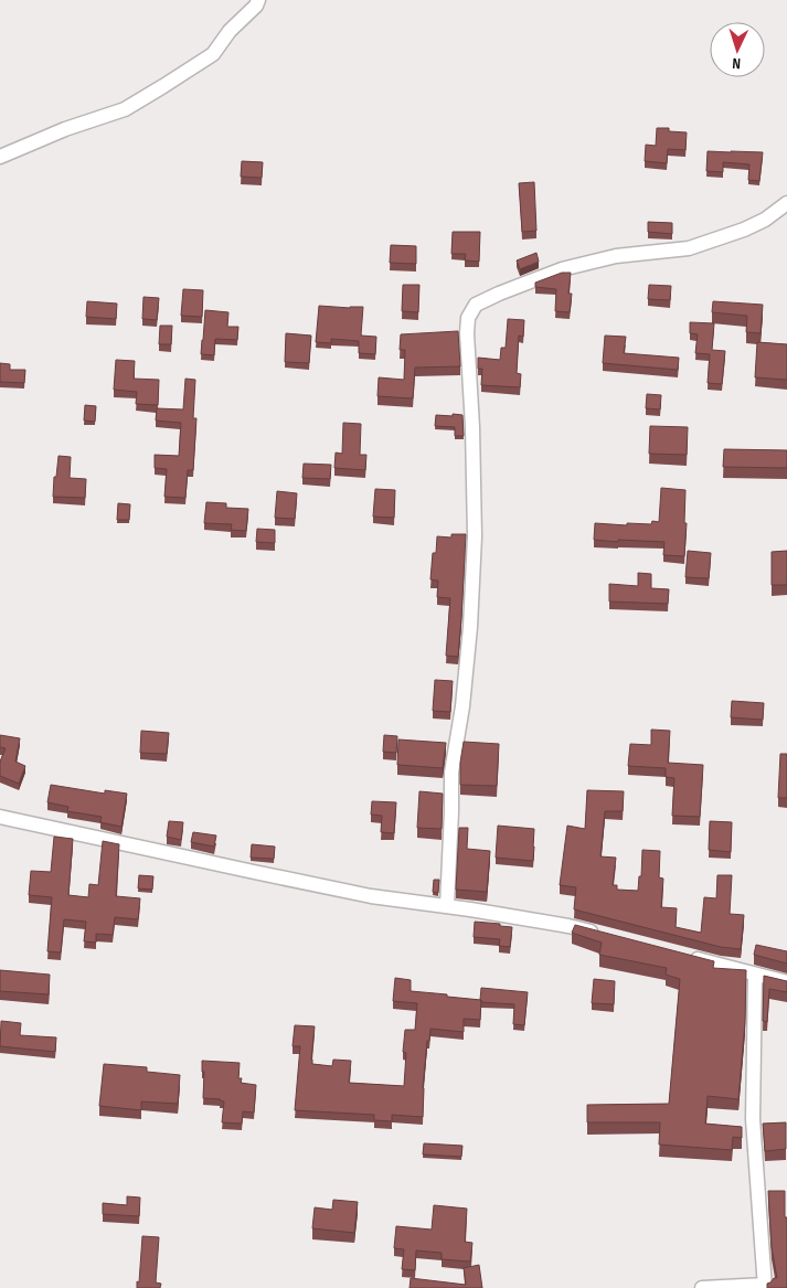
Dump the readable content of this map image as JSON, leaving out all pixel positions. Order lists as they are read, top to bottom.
{
  "north": "bottom"
}
